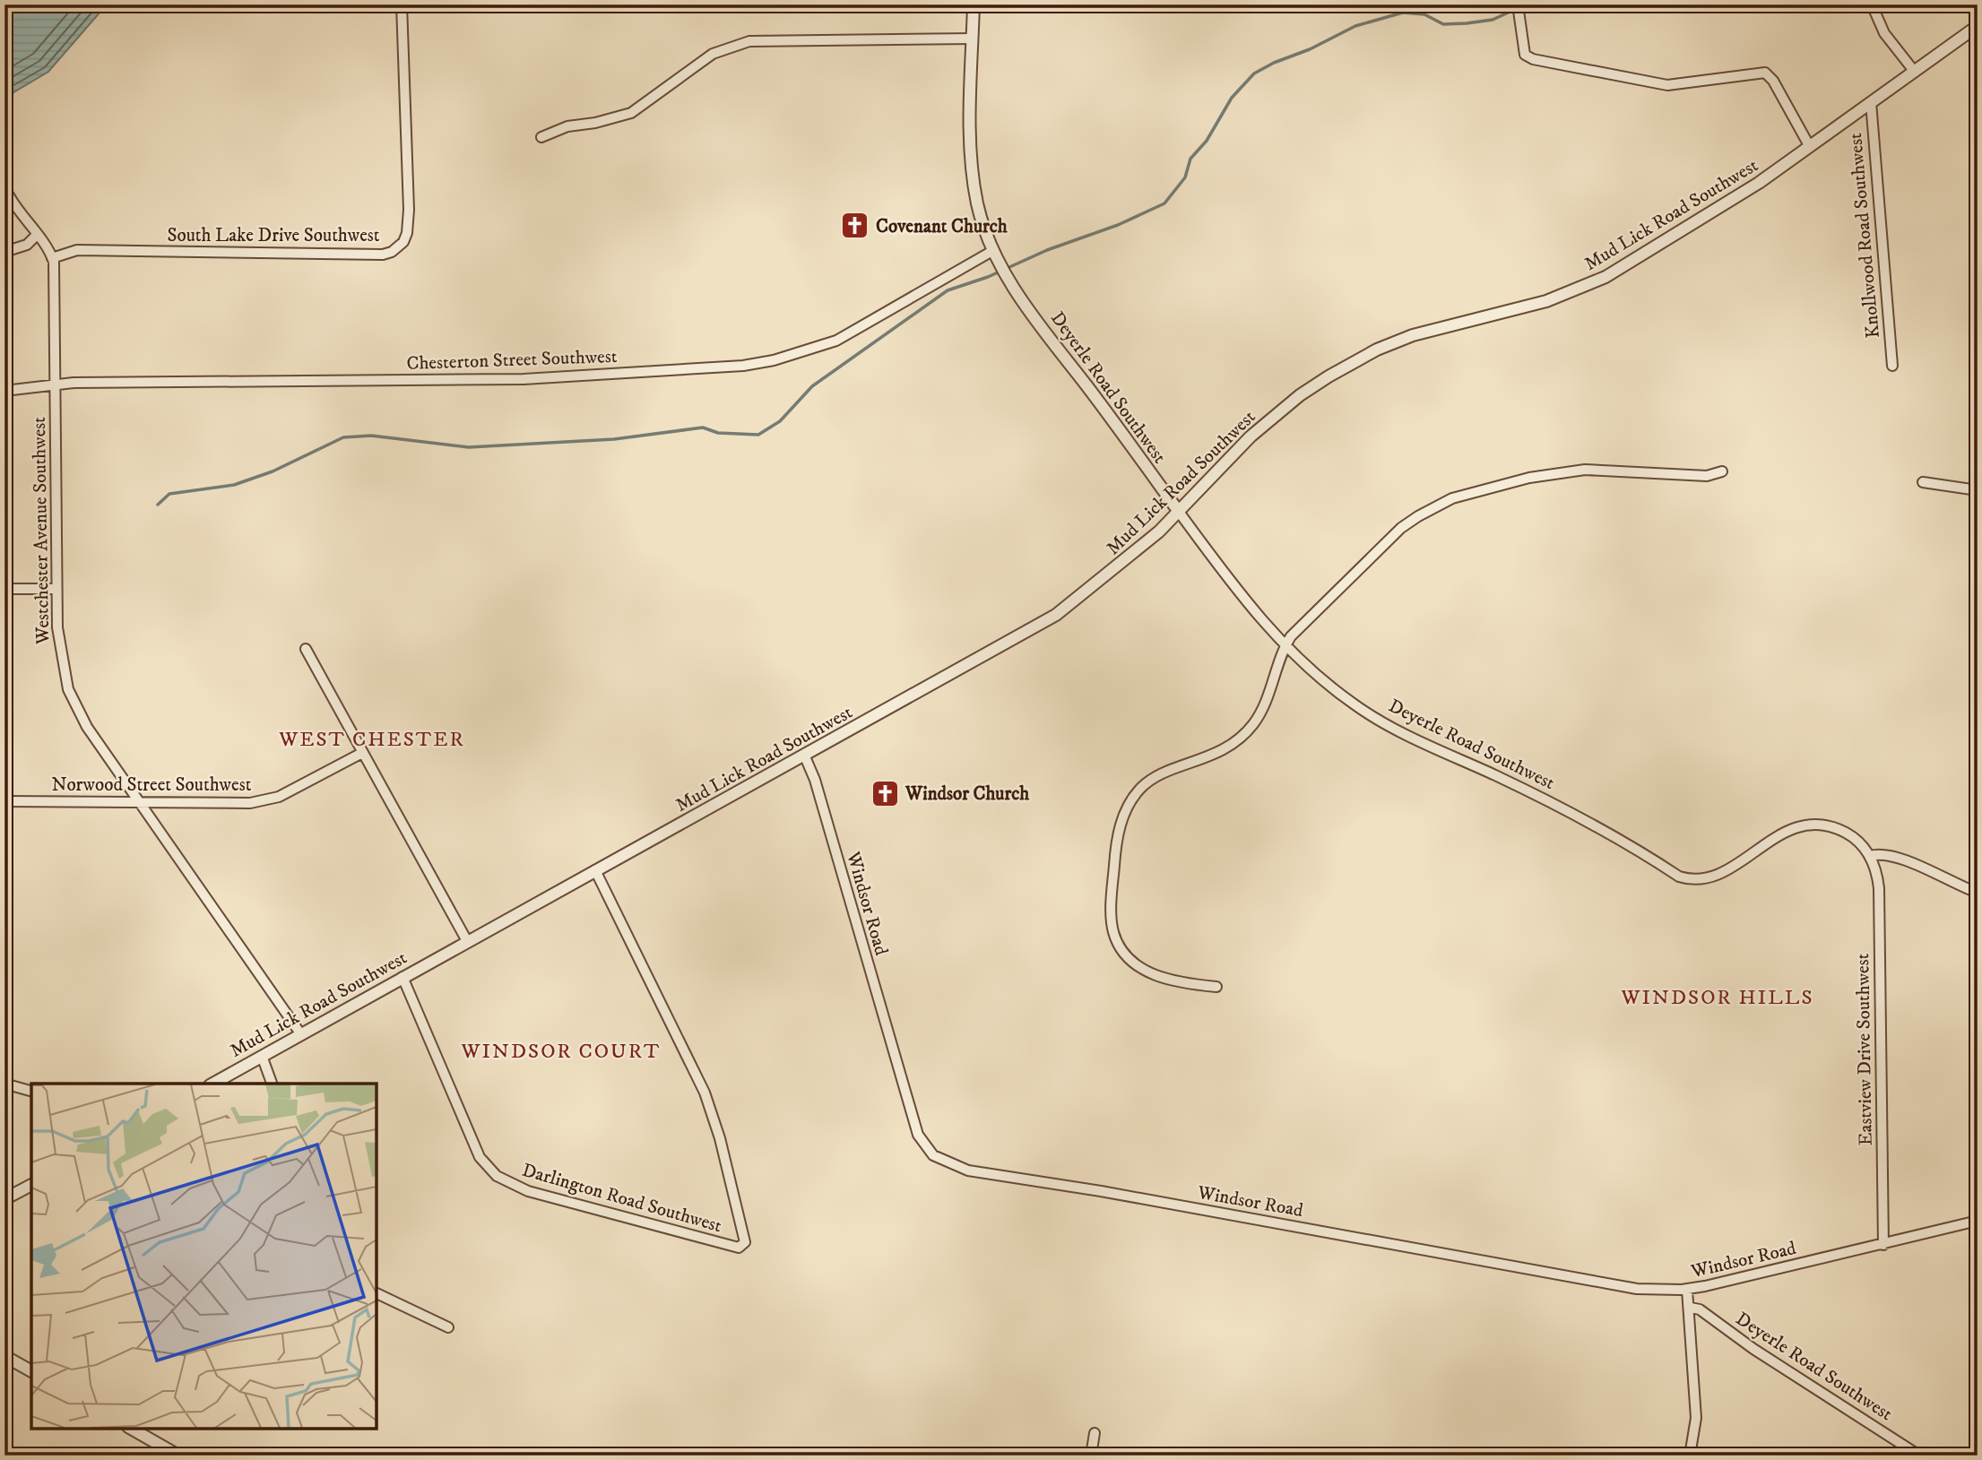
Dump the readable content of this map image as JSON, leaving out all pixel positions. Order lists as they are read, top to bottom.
{
  "streets": {
    "street": [
      "Mud Lick Road Southwest",
      "South Lake Drive Southwest",
      "Knollwood Road Southwest",
      "Chesterton Street Southwest",
      "Deyerle Road Southwest",
      "Westchester Avenue Southwest",
      "Norwood Street Southwest",
      "Windsor Road",
      "Eastview Drive Southwest",
      "Darlington Road Southwest"
    ]
  },
  "crossings": [
    ["Mud Lick Road Southwest", "Knollwood Road Southwest"],
    ["Mud Lick Road Southwest", "Deyerle Road Southwest"],
    ["Mud Lick Road Southwest", "Westchester Avenue Southwest"],
    ["Mud Lick Road Southwest", "Windsor Road"],
    ["Mud Lick Road Southwest", "Darlington Road Southwest"],
    ["South Lake Drive Southwest", "Westchester Avenue Southwest"],
    ["Chesterton Street Southwest", "Deyerle Road Southwest"],
    ["Chesterton Street Southwest", "Westchester Avenue Southwest"],
    ["Deyerle Road Southwest", "Eastview Drive Southwest"],
    ["Westchester Avenue Southwest", "Norwood Street Southwest"],
    ["Windsor Road", "Eastview Drive Southwest"]
  ],
  "districts": ["WEST CHESTER", "WINDSOR HILLS", "WINDSOR COURT"],
  "places": {
    "church": ["Covenant Church", "Windsor Church"]
  }
}
